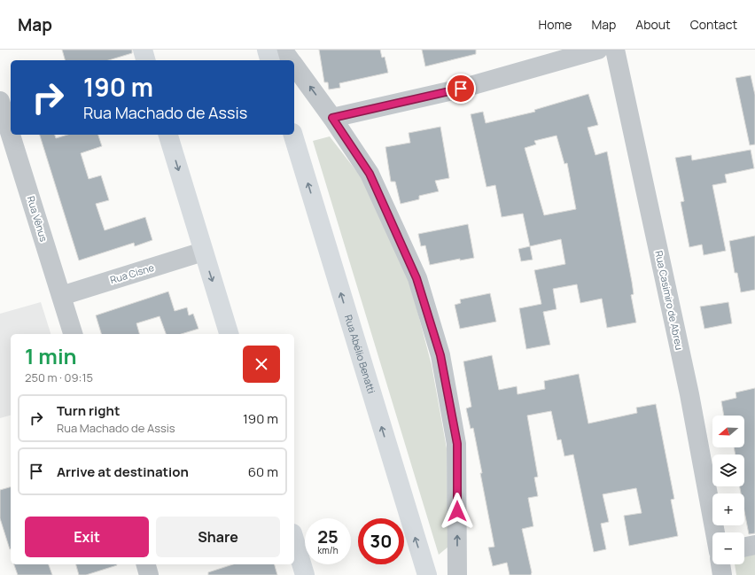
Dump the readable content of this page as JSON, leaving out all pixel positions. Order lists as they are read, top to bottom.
{
  "streets": {
    "main road": ["Rua Abélio Benatti"],
    "street": ["Rua Vênus", "Rua Cisne", "Rua Casimiro de Abreu"]
  },
  "crossings": [
    ["Rua Vênus", "Rua Cisne"]
  ],
  "north": "left",
  "page": {
    "header": "Map",
    "nav": [
      "Home",
      "Map",
      "About",
      "Contact"
    ],
    "turn": ["190 m", "Rua Machado de Assis"],
    "heading": ["1 min", "250 m · 09:15"],
    "list": [
      {
        "name": "Turn right",
        "note": "Rua Machado de Assis",
        "value": "190 m"
      },
      {
        "name": "Arrive at destination",
        "value": "60 m"
      }
    ],
    "map_buttons": ["+", "−"],
    "buttons": ["Exit", "Share"],
    "speed": "25 km/h",
    "limit": "30"
  }
}
